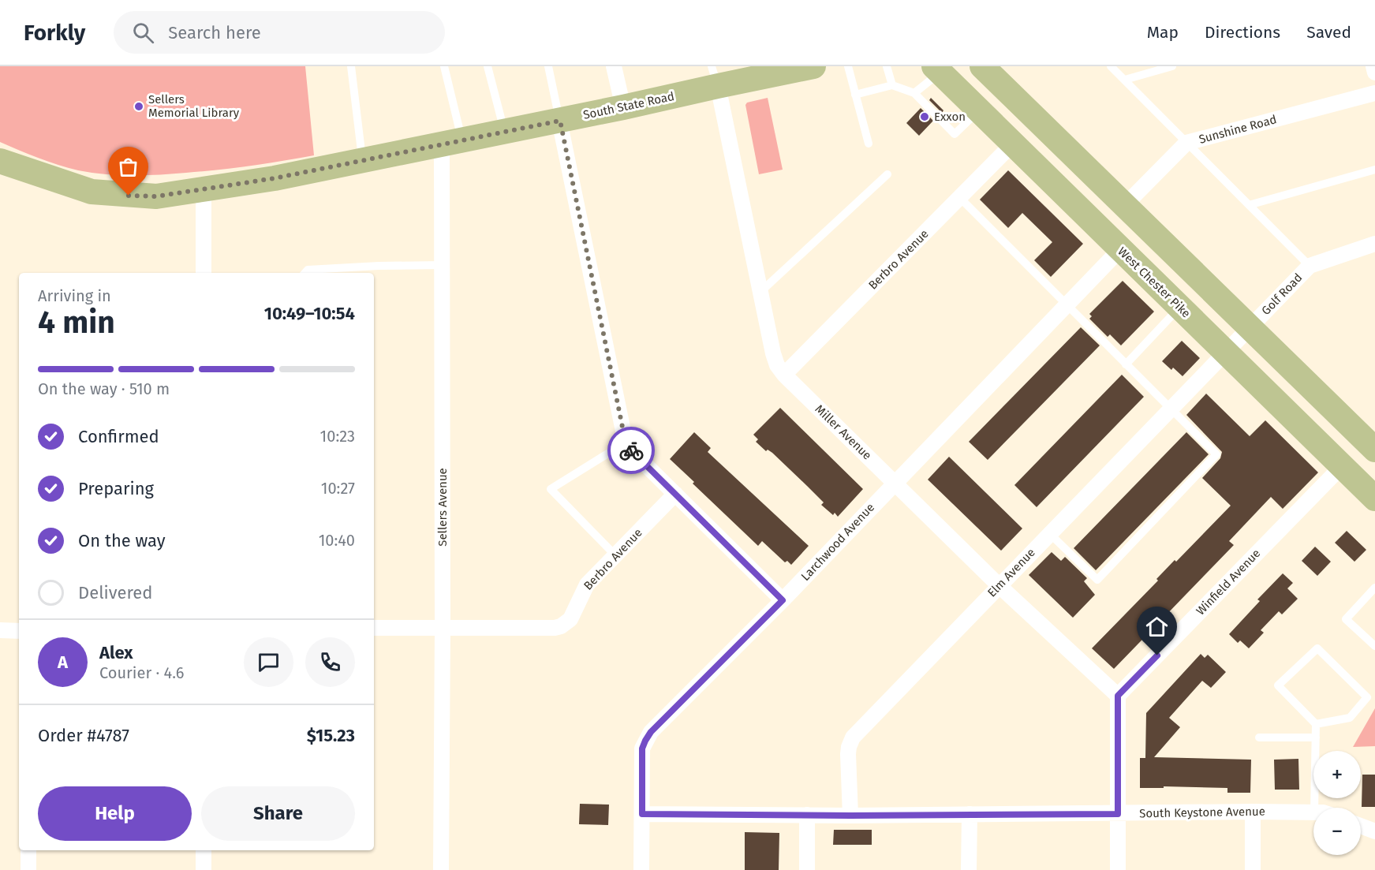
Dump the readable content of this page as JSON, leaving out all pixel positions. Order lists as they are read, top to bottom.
{
  "streets": {
    "main road": ["South State Road", "West Chester Pike"],
    "street": [
      "Sunshine Road",
      "Berbro Avenue",
      "Golf Road",
      "Miller Avenue",
      "Sellers Avenue",
      "Larchwood Avenue",
      "Elm Avenue",
      "Winfield Avenue",
      "South Keystone Avenue"
    ]
  },
  "crossings": [
    ["South State Road", "Miller Avenue"],
    ["South State Road", "Sellers Avenue"],
    ["Berbro Avenue", "West Chester Pike"],
    ["Berbro Avenue", "Miller Avenue"],
    ["Berbro Avenue", "Sellers Avenue"],
    ["West Chester Pike", "Golf Road"],
    ["West Chester Pike", "Larchwood Avenue"],
    ["West Chester Pike", "Elm Avenue"],
    ["West Chester Pike", "Winfield Avenue"],
    ["Golf Road", "Elm Avenue"],
    ["Miller Avenue", "Larchwood Avenue"],
    ["Miller Avenue", "Elm Avenue"],
    ["Miller Avenue", "Winfield Avenue"],
    ["Larchwood Avenue", "South Keystone Avenue"],
    ["Elm Avenue", "South Keystone Avenue"]
  ],
  "places": ["Sellers Memorial Library", "Exxon"],
  "page": {
    "header": "Forkly",
    "search": "Search here",
    "nav": ["Map", "Directions", "Saved"],
    "heading": ["4 min", "Arriving in", "10:49–10:54"],
    "panel": [
      "Alex",
      "Courier · 4.6",
      "Order #4787",
      "$15.23"
    ],
    "bar": "On the way · 510 m",
    "list": [
      ["Confirmed", "10:23"],
      ["Preparing", "10:27"],
      ["On the way", "10:40"],
      "Delivered"
    ],
    "round": "A",
    "map_buttons": ["+", "−"],
    "buttons": ["Help", "Share"]
  }
}
